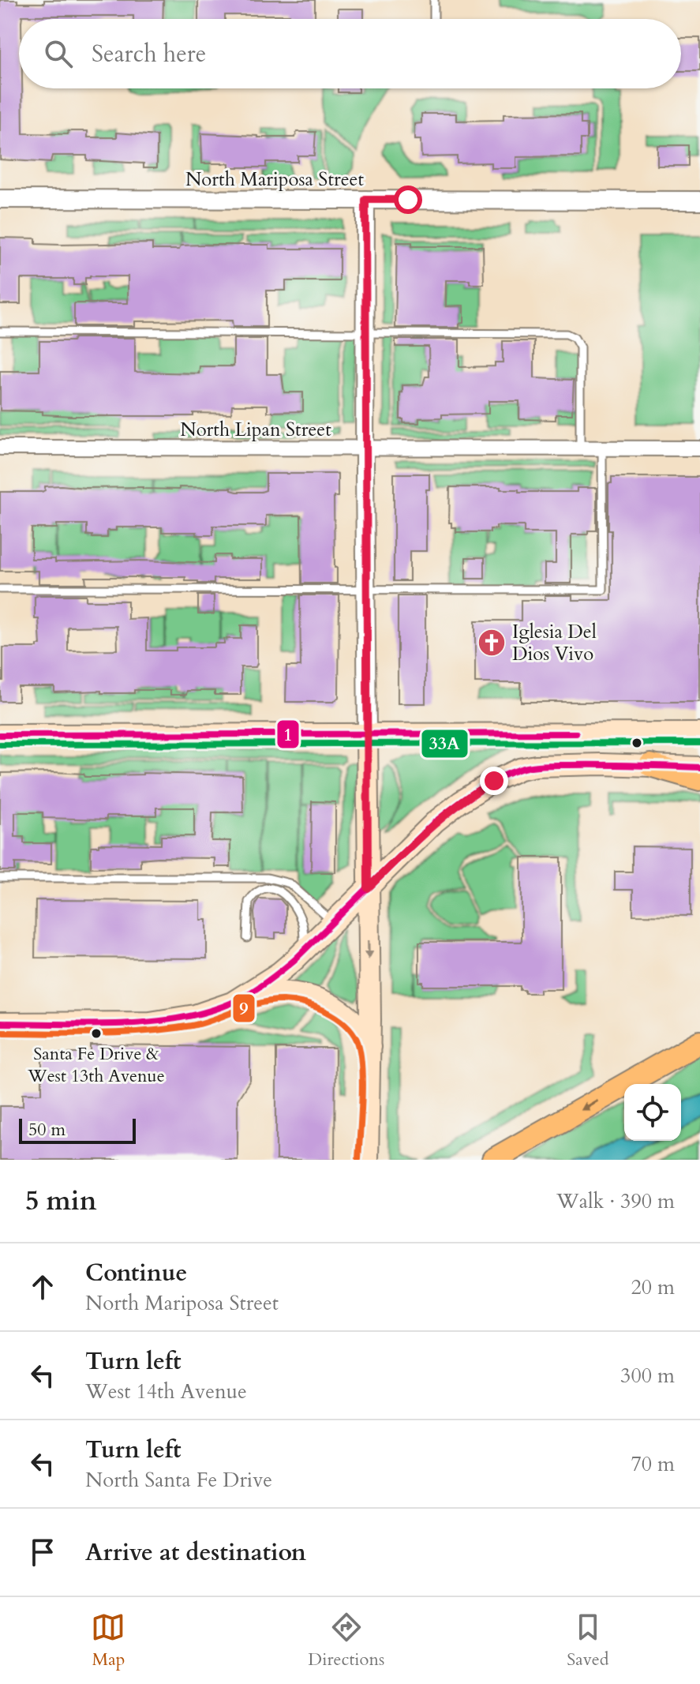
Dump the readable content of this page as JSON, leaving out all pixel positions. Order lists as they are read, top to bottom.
{
  "streets": {
    "street": ["North Mariposa Street", "North Lipan Street"]
  },
  "places": {
    "church": ["Iglesia Del Dios Vivo"],
    "other": ["Santa Fe Drive & West 13th Avenue"]
  },
  "lines": ["transit line 1", "transit line 33A", "transit line 9"],
  "scale_bar": "50 m",
  "page": {
    "search": "Search here",
    "scale": "50 m",
    "heading": ["5 min", "Walk · 390 m"],
    "list": [
      ["Continue", "North Mariposa Street", "20 m"],
      ["Turn left", "West 14th Avenue", "300 m"],
      ["Turn left", "North Santa Fe Drive", "70 m"],
      "Arrive at destination"
    ],
    "nav": ["Map", "Directions", "Saved"]
  }
}
